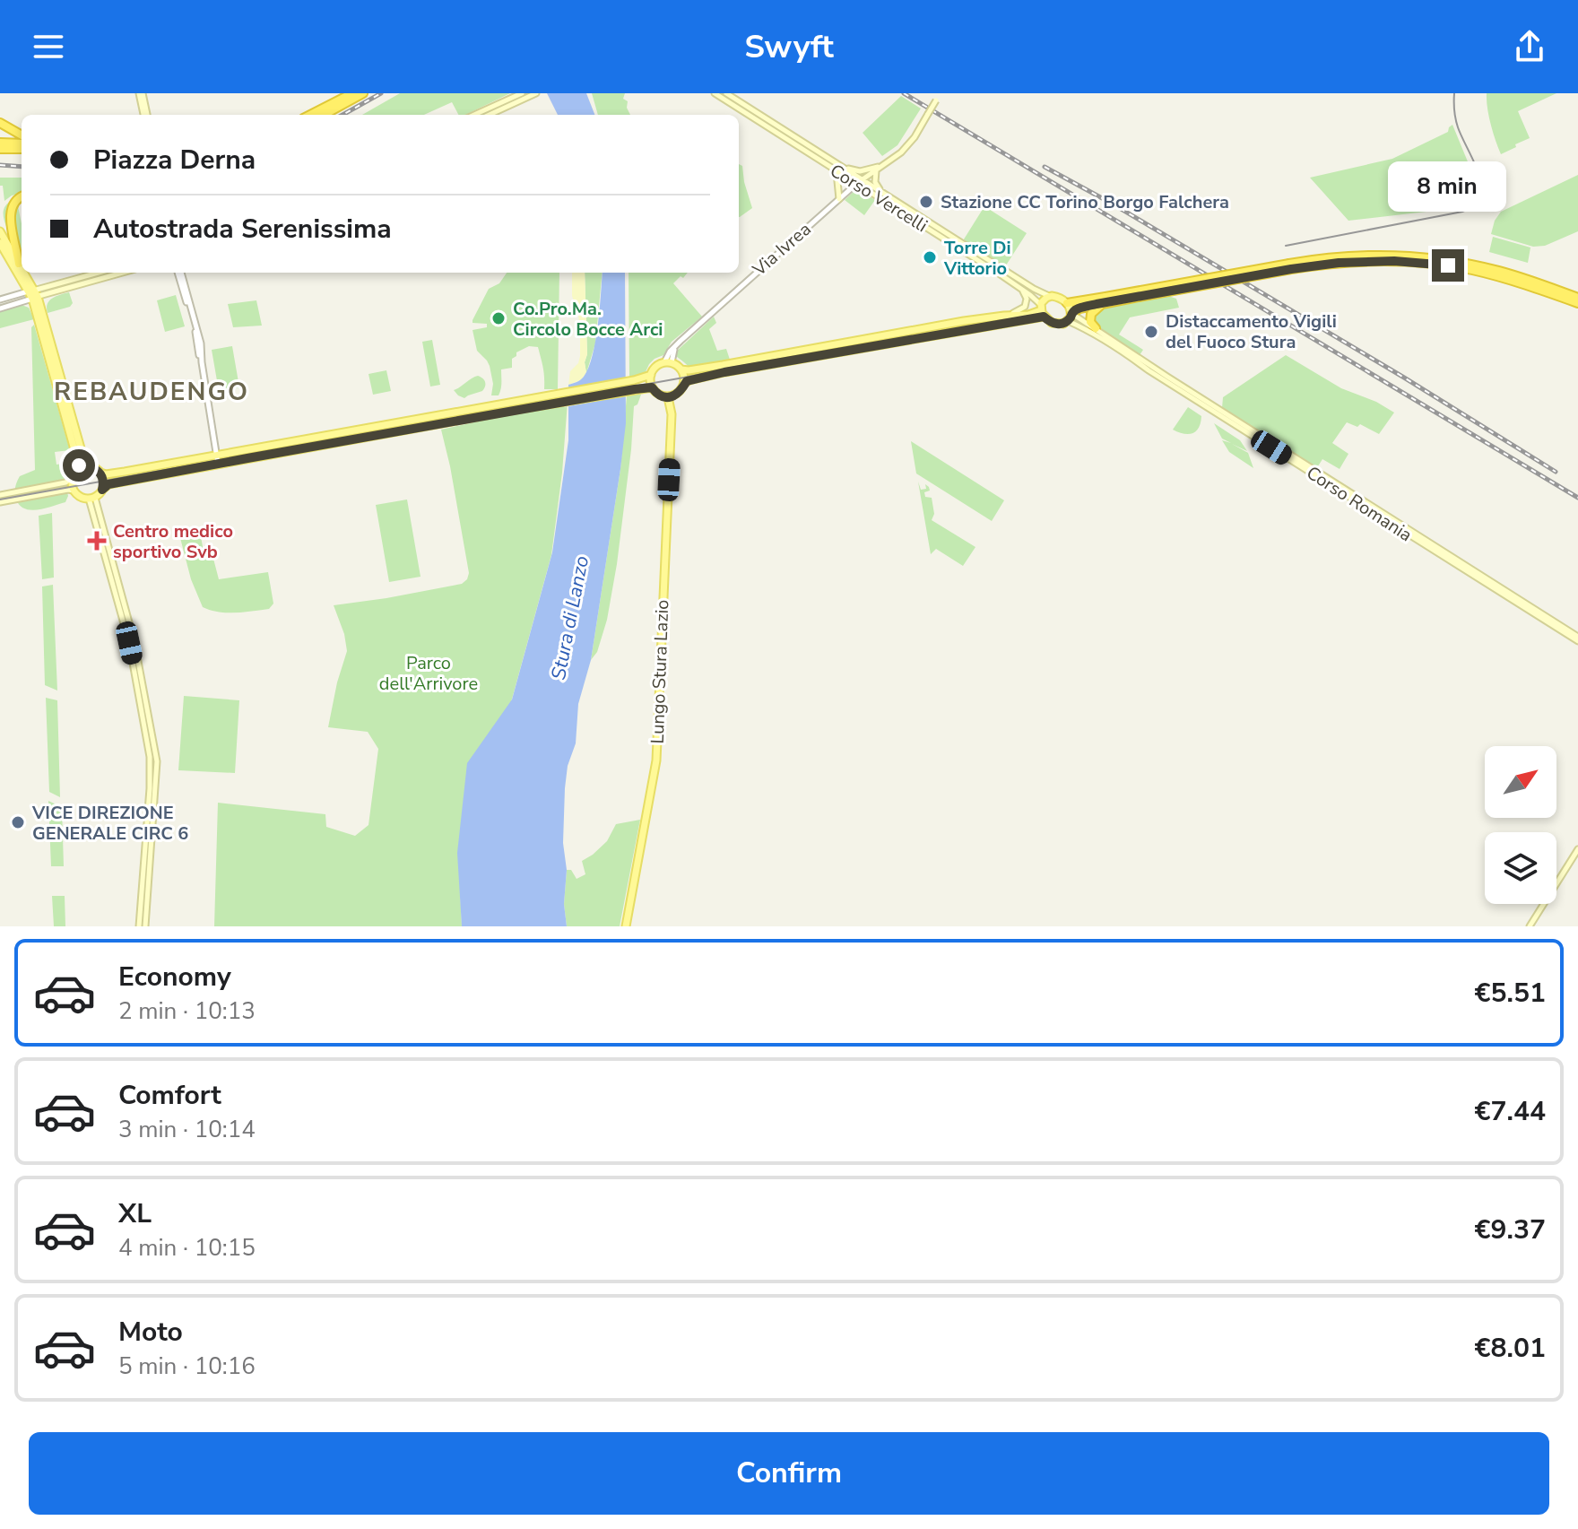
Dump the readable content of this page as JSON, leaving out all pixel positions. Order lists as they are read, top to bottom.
{
  "streets": {
    "main road": ["Corso Vercelli", "Corso Romania", "Lungo Stura Lazio"],
    "street": ["Via Ivrea"]
  },
  "crossings": [
    ["Corso Vercelli", "Via Ivrea"],
    ["Corso Vercelli", "Corso Romania"],
    ["Via Ivrea", "Lungo Stura Lazio"]
  ],
  "districts": ["REBAUDENGO"],
  "water": ["Stura di Lanzo"],
  "parks": ["Parco dell'Arrivore"],
  "places": {
    "other": [
      "Stazione CC Torino Borgo Falchera",
      "Torre Di Vittorio",
      "Co.Pro.Ma. Circolo Bocce Arci",
      "Distaccamento Vigili del Fuoco Stura",
      "VICE DIREZIONE GENERALE CIRC 6"
    ],
    "health": ["Centro medico sportivo Svb"]
  },
  "north": "top right",
  "page": {
    "header": "Swyft",
    "banner": ["Piazza Derna", "Autostrada Serenissima"],
    "bubble": "8 min",
    "list": [
      {
        "name": "Economy",
        "note": "2 min · 10:13",
        "value": "€5.51"
      },
      {
        "name": "Comfort",
        "note": "3 min · 10:14",
        "value": "€7.44"
      },
      {
        "name": "XL",
        "note": "4 min · 10:15",
        "value": "€9.37"
      },
      {
        "name": "Moto",
        "note": "5 min · 10:16",
        "value": "€8.01"
      }
    ],
    "buttons": "Confirm"
  }
}
